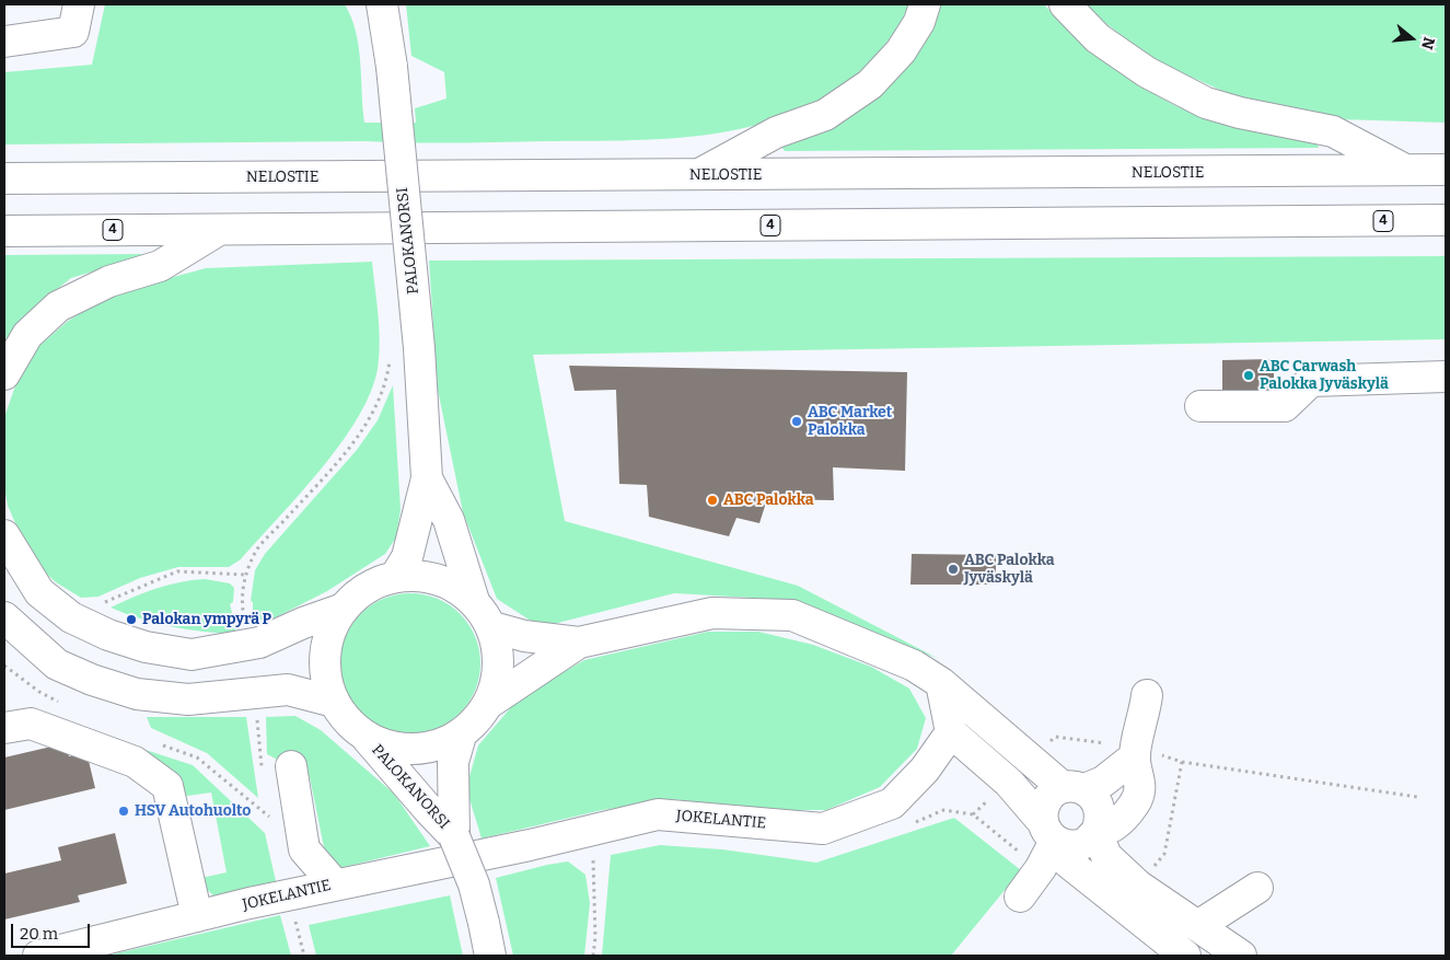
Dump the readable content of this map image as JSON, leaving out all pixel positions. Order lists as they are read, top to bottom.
{
  "streets": {
    "main road": [
      "NELOSTIE",
      "4",
      "PALOKANORSI",
      "JOKELANTIE"
    ]
  },
  "places": [
    "ABC Carwash Palokka Jyväskylä",
    "ABC Market Palokka",
    "ABC Palokka",
    "ABC Palokka Jyväskylä",
    "Palokan ympyrä P",
    "HSV Autohuolto"
  ],
  "scale_bar": "20 m",
  "north": "right"
}
